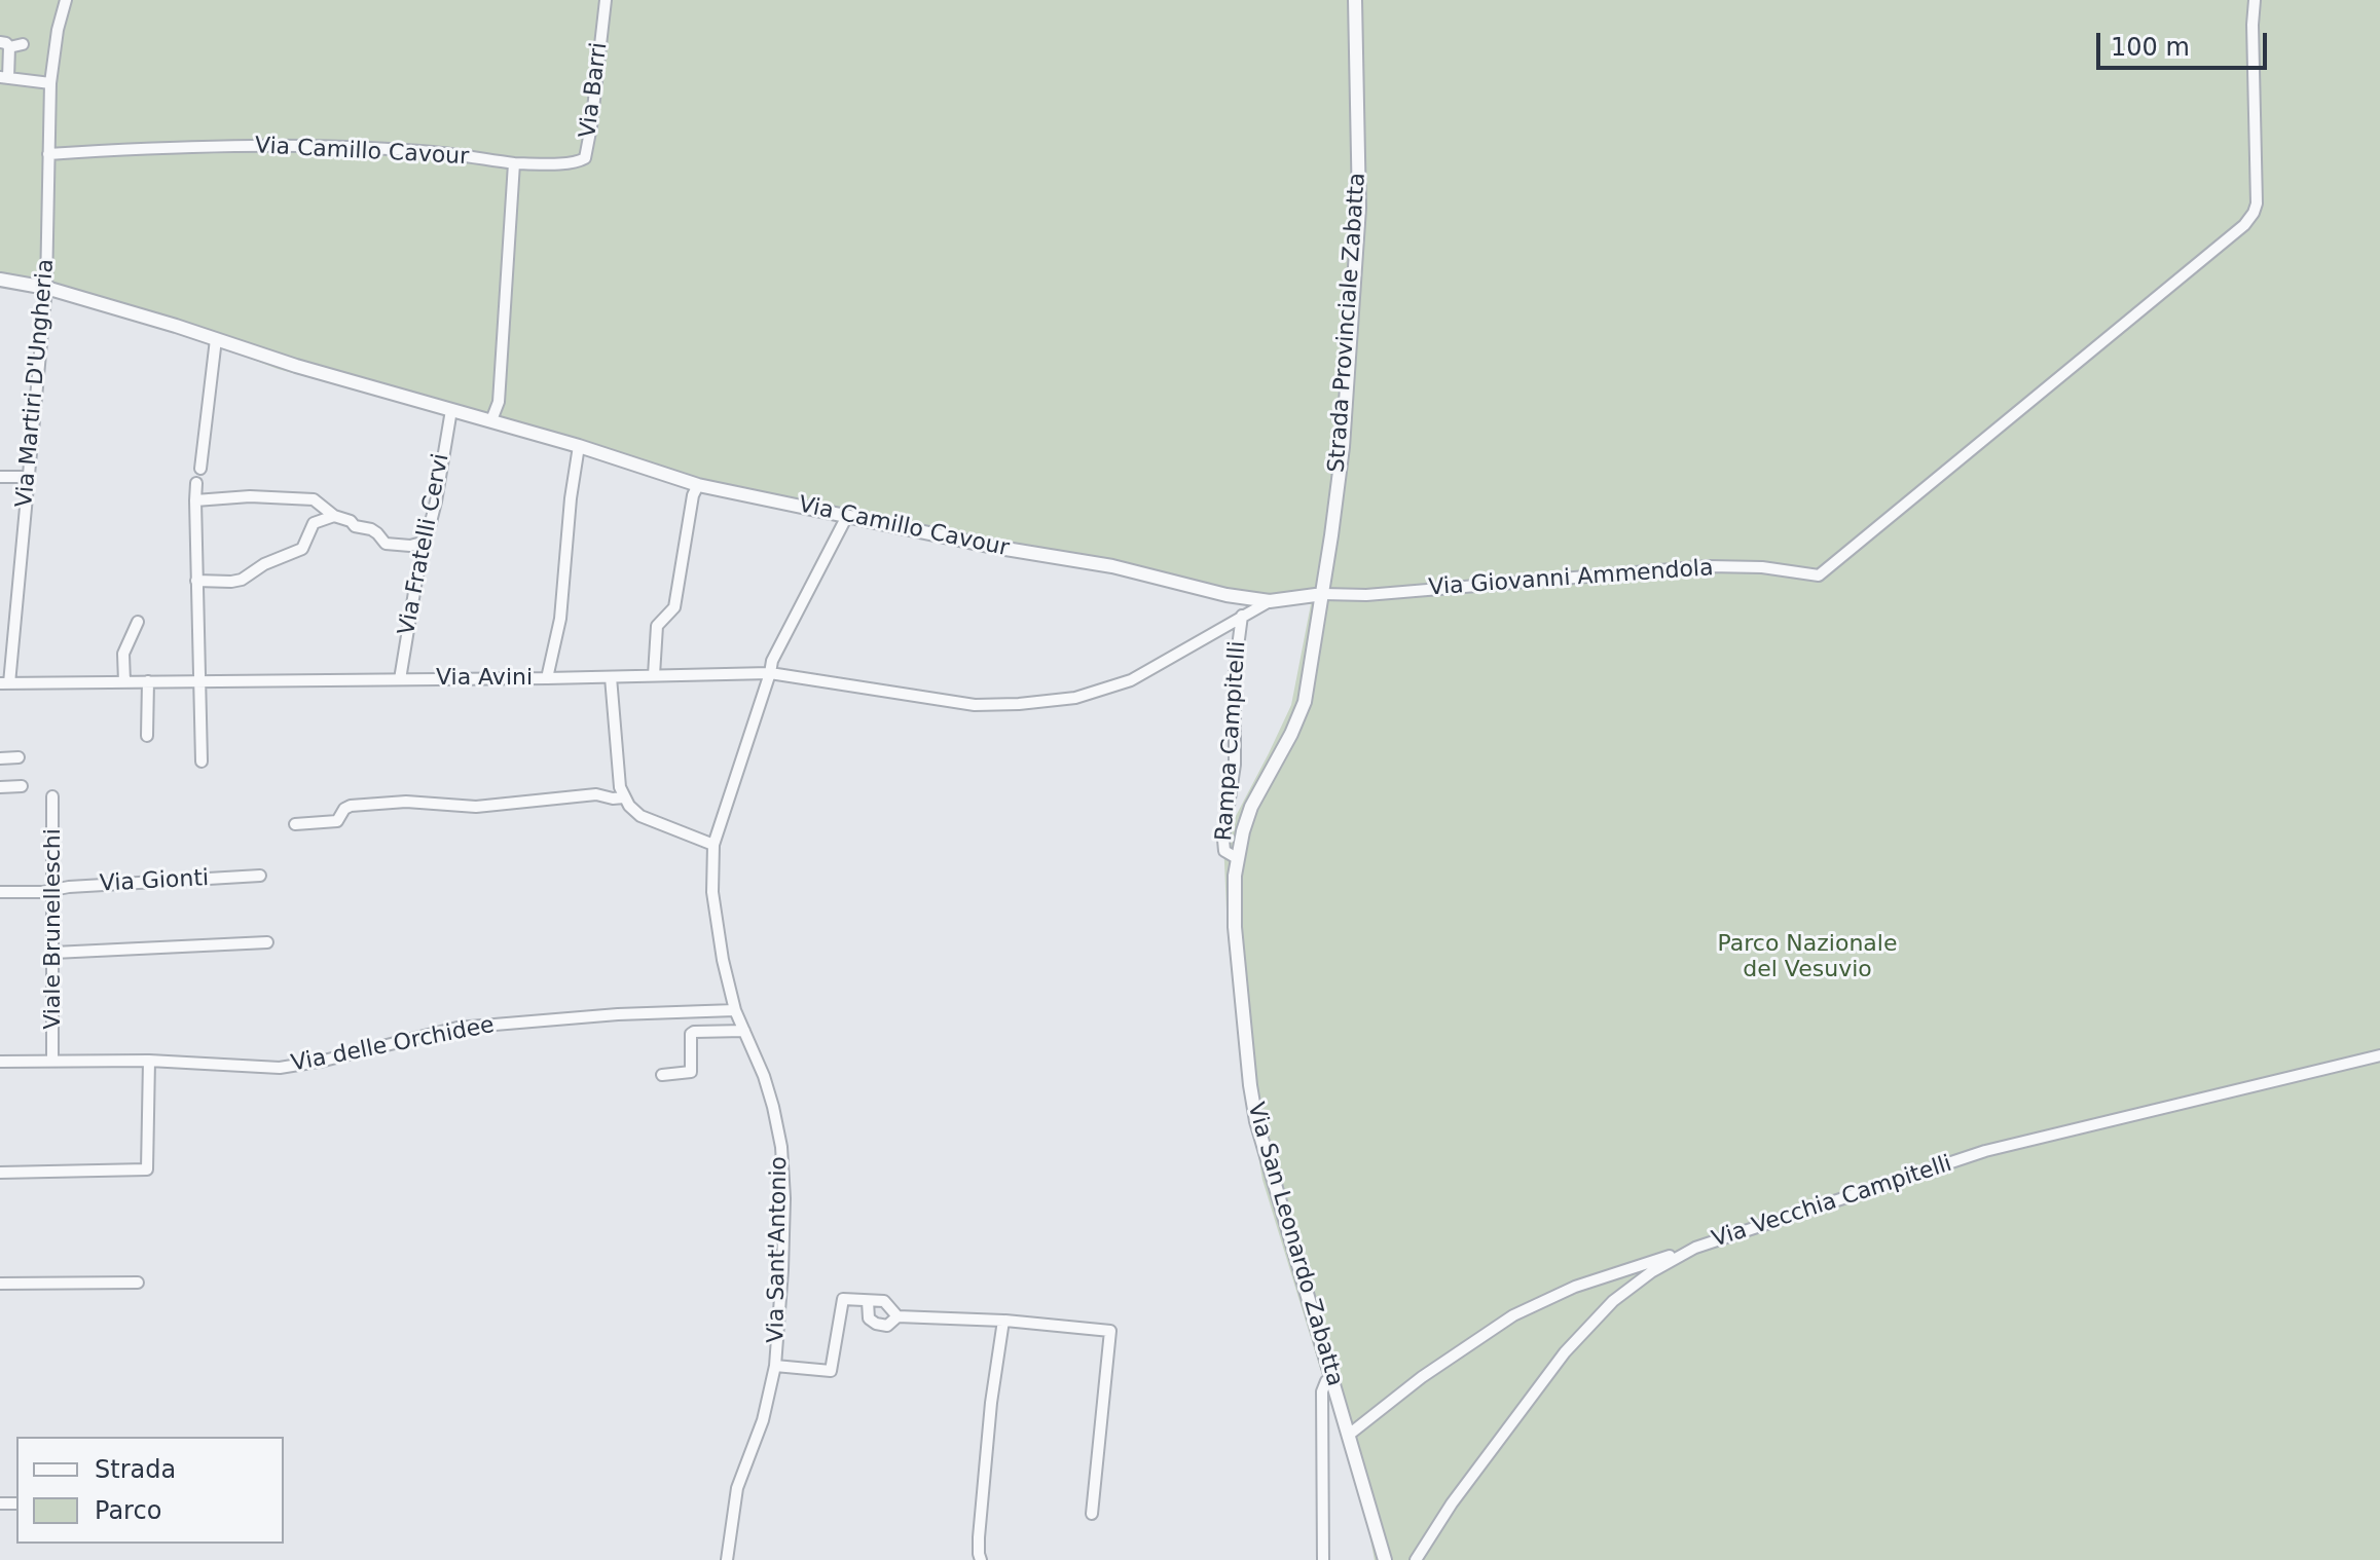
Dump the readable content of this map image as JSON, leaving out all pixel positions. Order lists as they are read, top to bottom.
{
  "streets": {
    "street": [
      "Via Barri",
      "Via Camillo Cavour",
      "Strada Provinciale Zabatta",
      "Via Martiri D'Ungheria",
      "Via Fratelli Cervi",
      "Via Giovanni Ammendola",
      "Via Avini",
      "Rampa Campitelli",
      "Via Gionti",
      "Viale Brunelleschi",
      "Via delle Orchidee",
      "Via Vecchia Campitelli",
      "Via San Leonardo Zabatta",
      "Via Sant'Antonio"
    ]
  },
  "crossings": [
    ["Via Barri", "Via Camillo Cavour"],
    ["Via Camillo Cavour", "Strada Provinciale Zabatta"],
    ["Via Camillo Cavour", "Via Martiri D'Ungheria"],
    ["Via Camillo Cavour", "Via Fratelli Cervi"],
    ["Via Camillo Cavour", "Via Giovanni Ammendola"],
    ["Via Camillo Cavour", "Via Avini"],
    ["Via Camillo Cavour", "Via San Leonardo Zabatta"],
    ["Via Camillo Cavour", "Via Sant'Antonio"],
    ["Strada Provinciale Zabatta", "Via Giovanni Ammendola"],
    ["Strada Provinciale Zabatta", "Via San Leonardo Zabatta"],
    ["Via Martiri D'Ungheria", "Via Avini"],
    ["Via Fratelli Cervi", "Via Avini"],
    ["Via Giovanni Ammendola", "Via San Leonardo Zabatta"],
    ["Via Avini", "Rampa Campitelli"],
    ["Via Avini", "Via Sant'Antonio"],
    ["Rampa Campitelli", "Via San Leonardo Zabatta"],
    ["Via Gionti", "Viale Brunelleschi"],
    ["Viale Brunelleschi", "Via delle Orchidee"],
    ["Via delle Orchidee", "Via Sant'Antonio"]
  ],
  "parks": ["Parco Nazionale del Vesuvio"],
  "legend": ["Strada", "Parco"],
  "scale_bar": "100 m"
}
